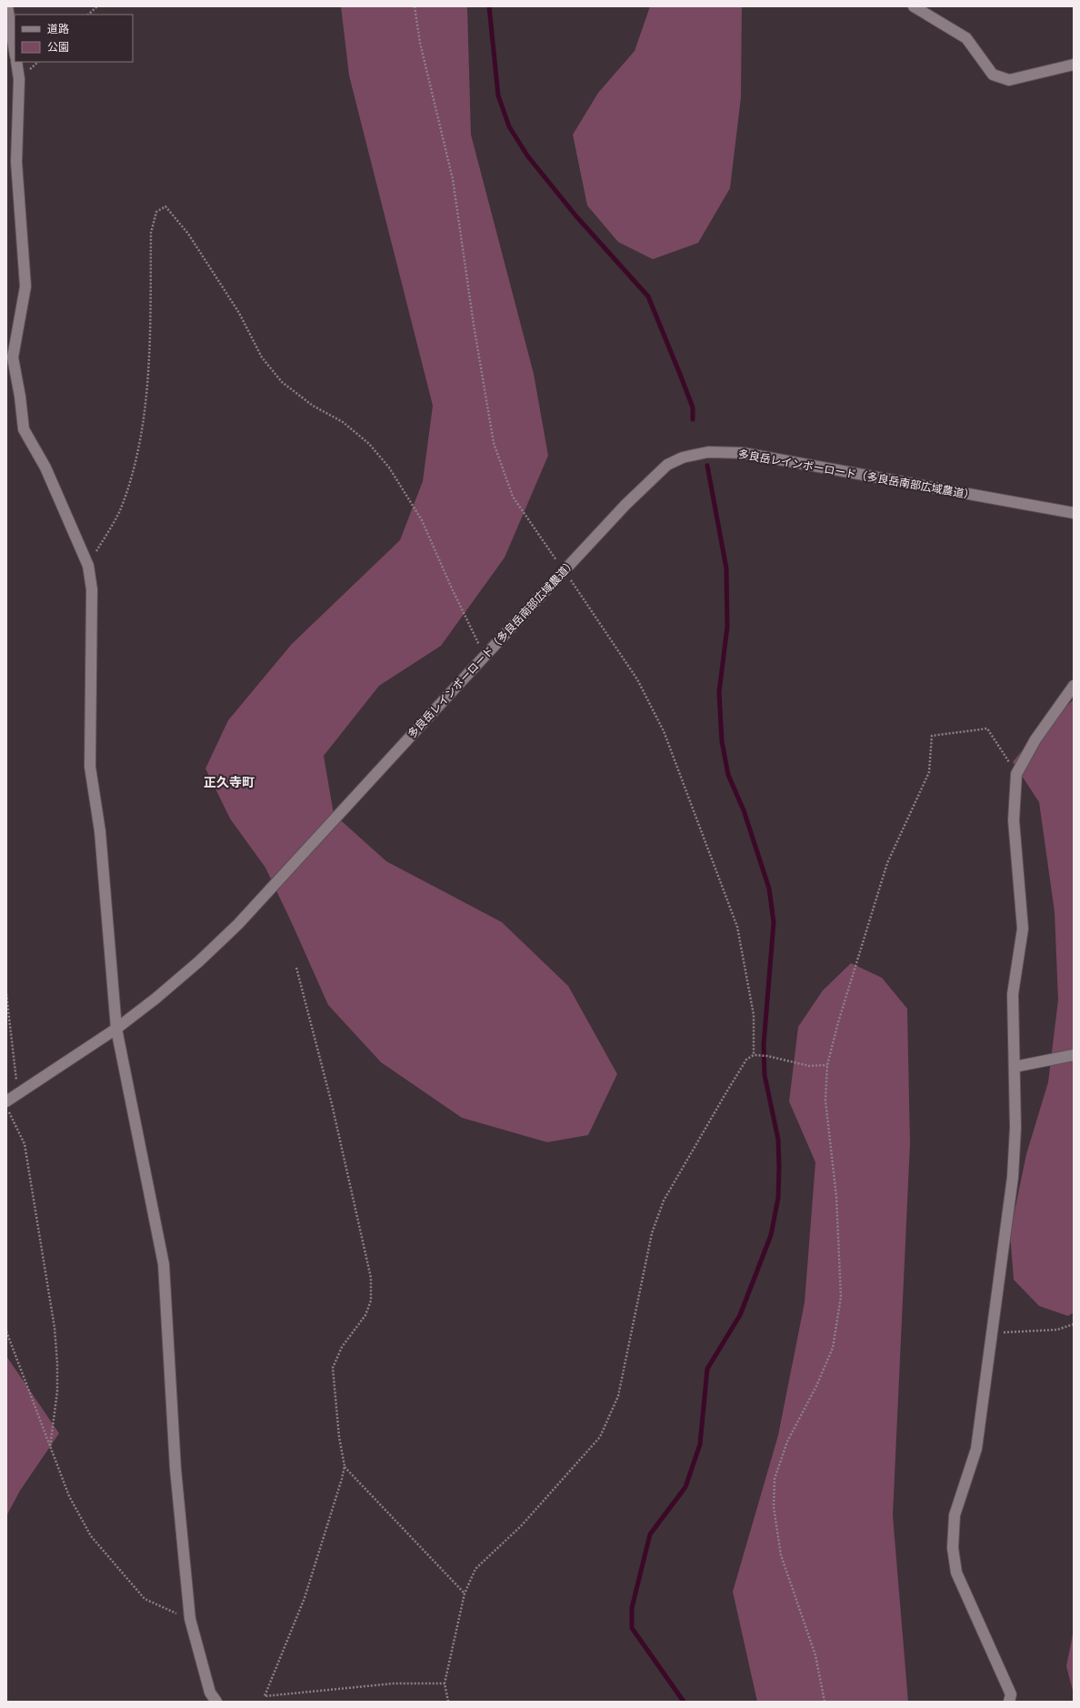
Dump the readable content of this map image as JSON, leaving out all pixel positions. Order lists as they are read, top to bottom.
{
  "streets": {
    "street": ["多良岳レインボーロード（多良岳南部広域農道）"]
  },
  "districts": ["正久寺町"],
  "legend": ["道路", "公園"]
}
